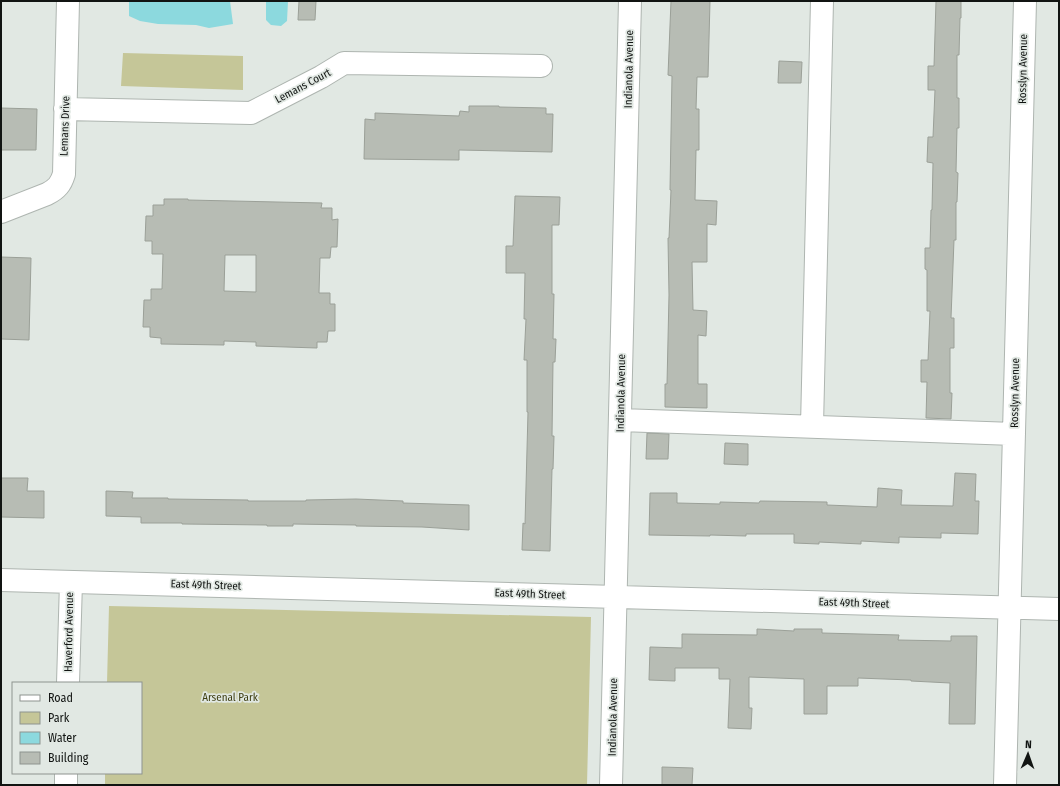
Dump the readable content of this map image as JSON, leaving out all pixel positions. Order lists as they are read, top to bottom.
{
  "streets": {
    "street": [
      "Indianola Avenue",
      "Rosslyn Avenue",
      "Lemans Court",
      "Lemans Drive",
      "East 49th Street",
      "Haverford Avenue"
    ]
  },
  "crossings": [
    ["Indianola Avenue", "East 49th Street"],
    ["Rosslyn Avenue", "East 49th Street"],
    ["Lemans Court", "Lemans Drive"],
    ["East 49th Street", "Haverford Avenue"]
  ],
  "parks": ["Arsenal Park"],
  "legend": [
    "Road",
    "Park",
    "Water",
    "Building"
  ],
  "north": "top"
}
